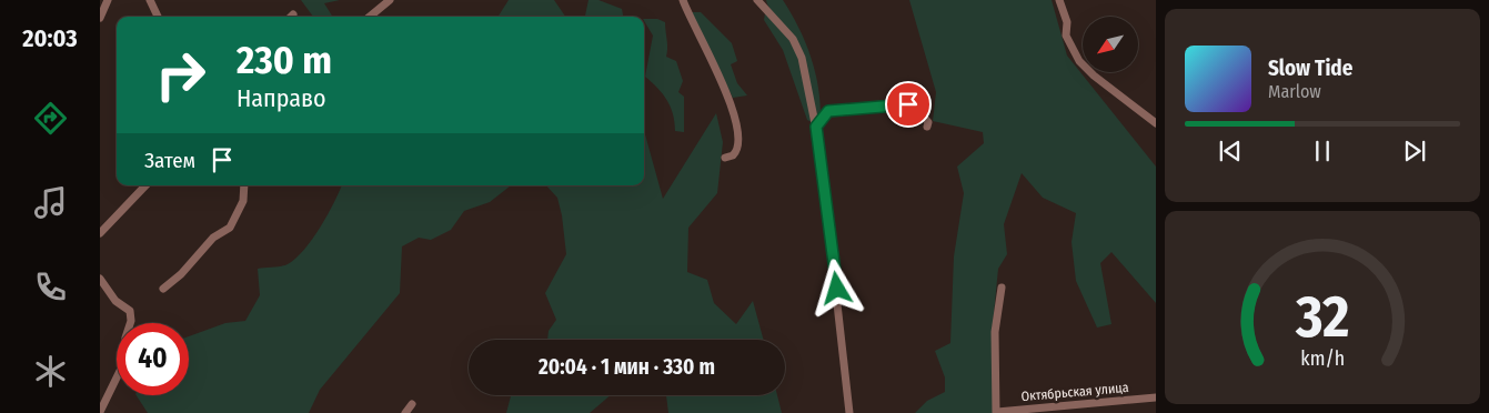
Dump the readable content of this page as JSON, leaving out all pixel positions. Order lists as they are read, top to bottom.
{
  "streets": {
    "street": ["Октябрьская улица"]
  },
  "north": "bottom left",
  "page": {
    "tabs": "20:03",
    "turn": ["230 m", "Направо"],
    "song": ["Slow Tide", "Marlow"],
    "then": "Затем",
    "limit": "40",
    "trip": "20:04 · 1 мин · 330 m",
    "gauge": ["32", "km/h"]
  }
}
